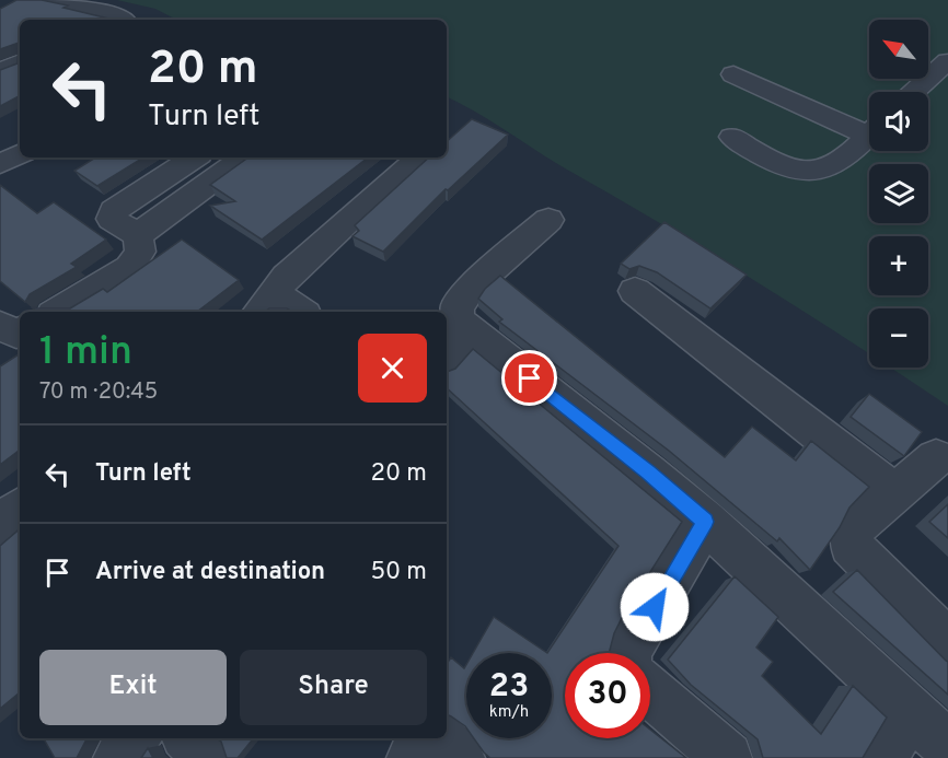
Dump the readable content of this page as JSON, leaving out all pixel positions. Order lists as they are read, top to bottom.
{
  "north": "top left",
  "page": {
    "map_buttons": ["+", "−"],
    "turn": ["20 m", "Turn left"],
    "heading": ["1 min", "70 m · 20:45"],
    "list": [
      {
        "name": "Turn left",
        "value": "20 m"
      },
      {
        "name": "Arrive at destination",
        "value": "50 m"
      }
    ],
    "buttons": ["Exit", "Share"],
    "speed": "23 km/h",
    "limit": "30"
  }
}
